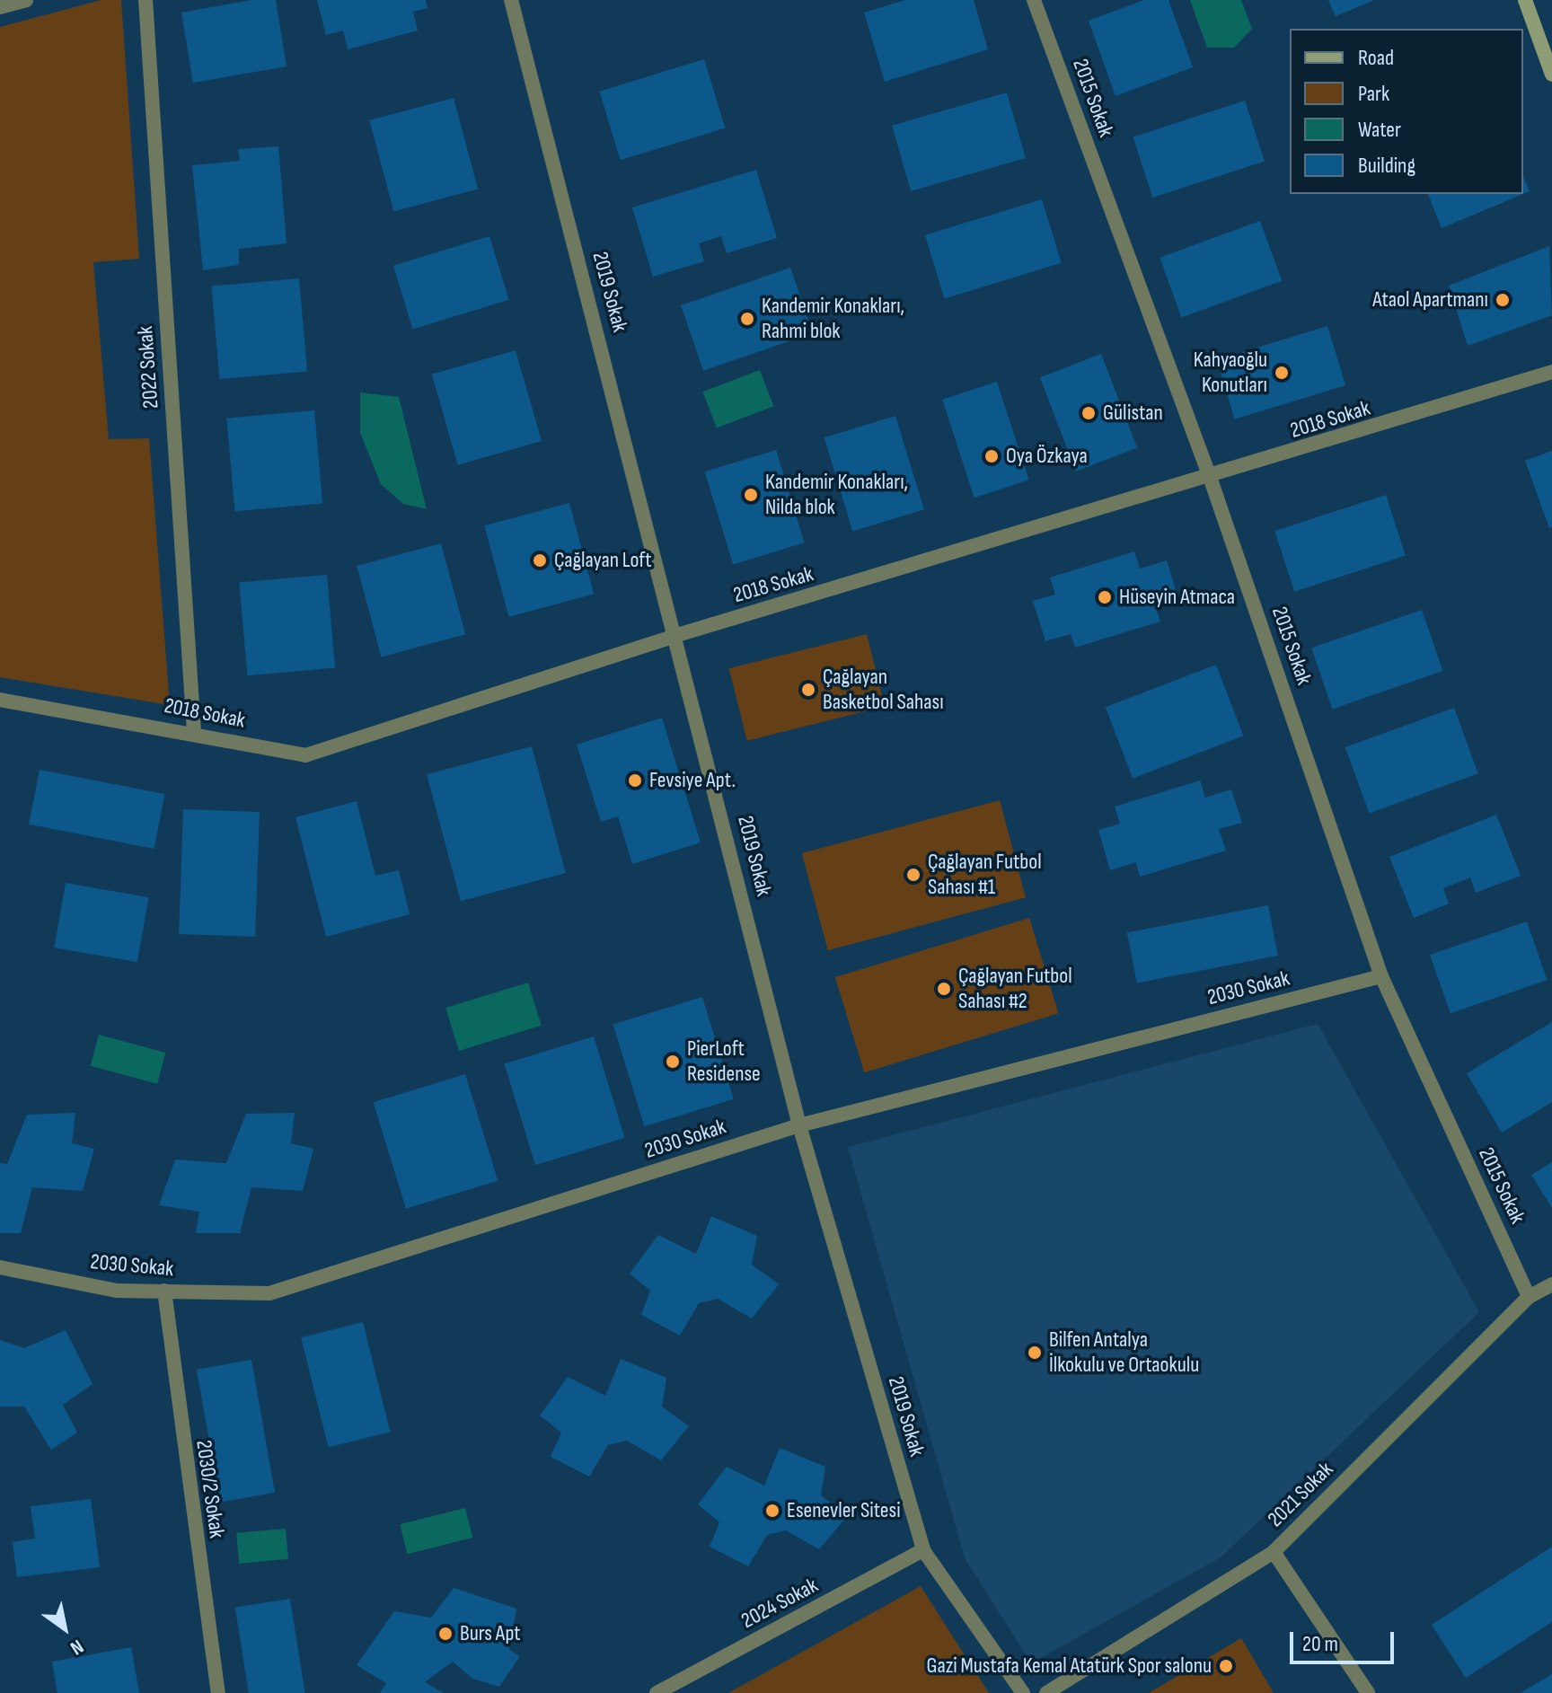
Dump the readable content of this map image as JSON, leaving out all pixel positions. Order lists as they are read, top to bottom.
{
  "streets": {
    "street": [
      "2015 Sokak",
      "2019 Sokak",
      "2022 Sokak",
      "2018 Sokak",
      "2030 Sokak",
      "2030/2 Sokak",
      "2021 Sokak",
      "2024 Sokak"
    ]
  },
  "crossings": [
    ["2015 Sokak", "2018 Sokak"],
    ["2015 Sokak", "2030 Sokak"],
    ["2015 Sokak", "2021 Sokak"],
    ["2019 Sokak", "2018 Sokak"],
    ["2019 Sokak", "2030 Sokak"],
    ["2019 Sokak", "2024 Sokak"],
    ["2022 Sokak", "2018 Sokak"],
    ["2030 Sokak", "2030/2 Sokak"]
  ],
  "places": [
    "Ataol Apartmanı",
    "Kandemir Konakları, Rahmi blok",
    "Kahyaoğlu Konutları",
    "Gülistan",
    "Oya Özkaya",
    "Kandemir Konakları, Nilda blok",
    "Çağlayan Loft",
    "Hüseyin Atmaca",
    "Çağlayan Basketbol Sahası",
    "Fevsiye Apt.",
    "Çağlayan Futbol Sahası #1",
    "Çağlayan Futbol Sahası #2",
    "PierLoft Residense",
    "Bilfen Antalya İlkokulu ve Ortaokulu",
    "Esenevler Sitesi",
    "Burs Apt",
    "Gazi Mustafa Kemal Atatürk Spor salonu"
  ],
  "legend": [
    "Road",
    "Park",
    "Water",
    "Building"
  ],
  "scale_bar": "20 m",
  "north": "bottom right"
}
